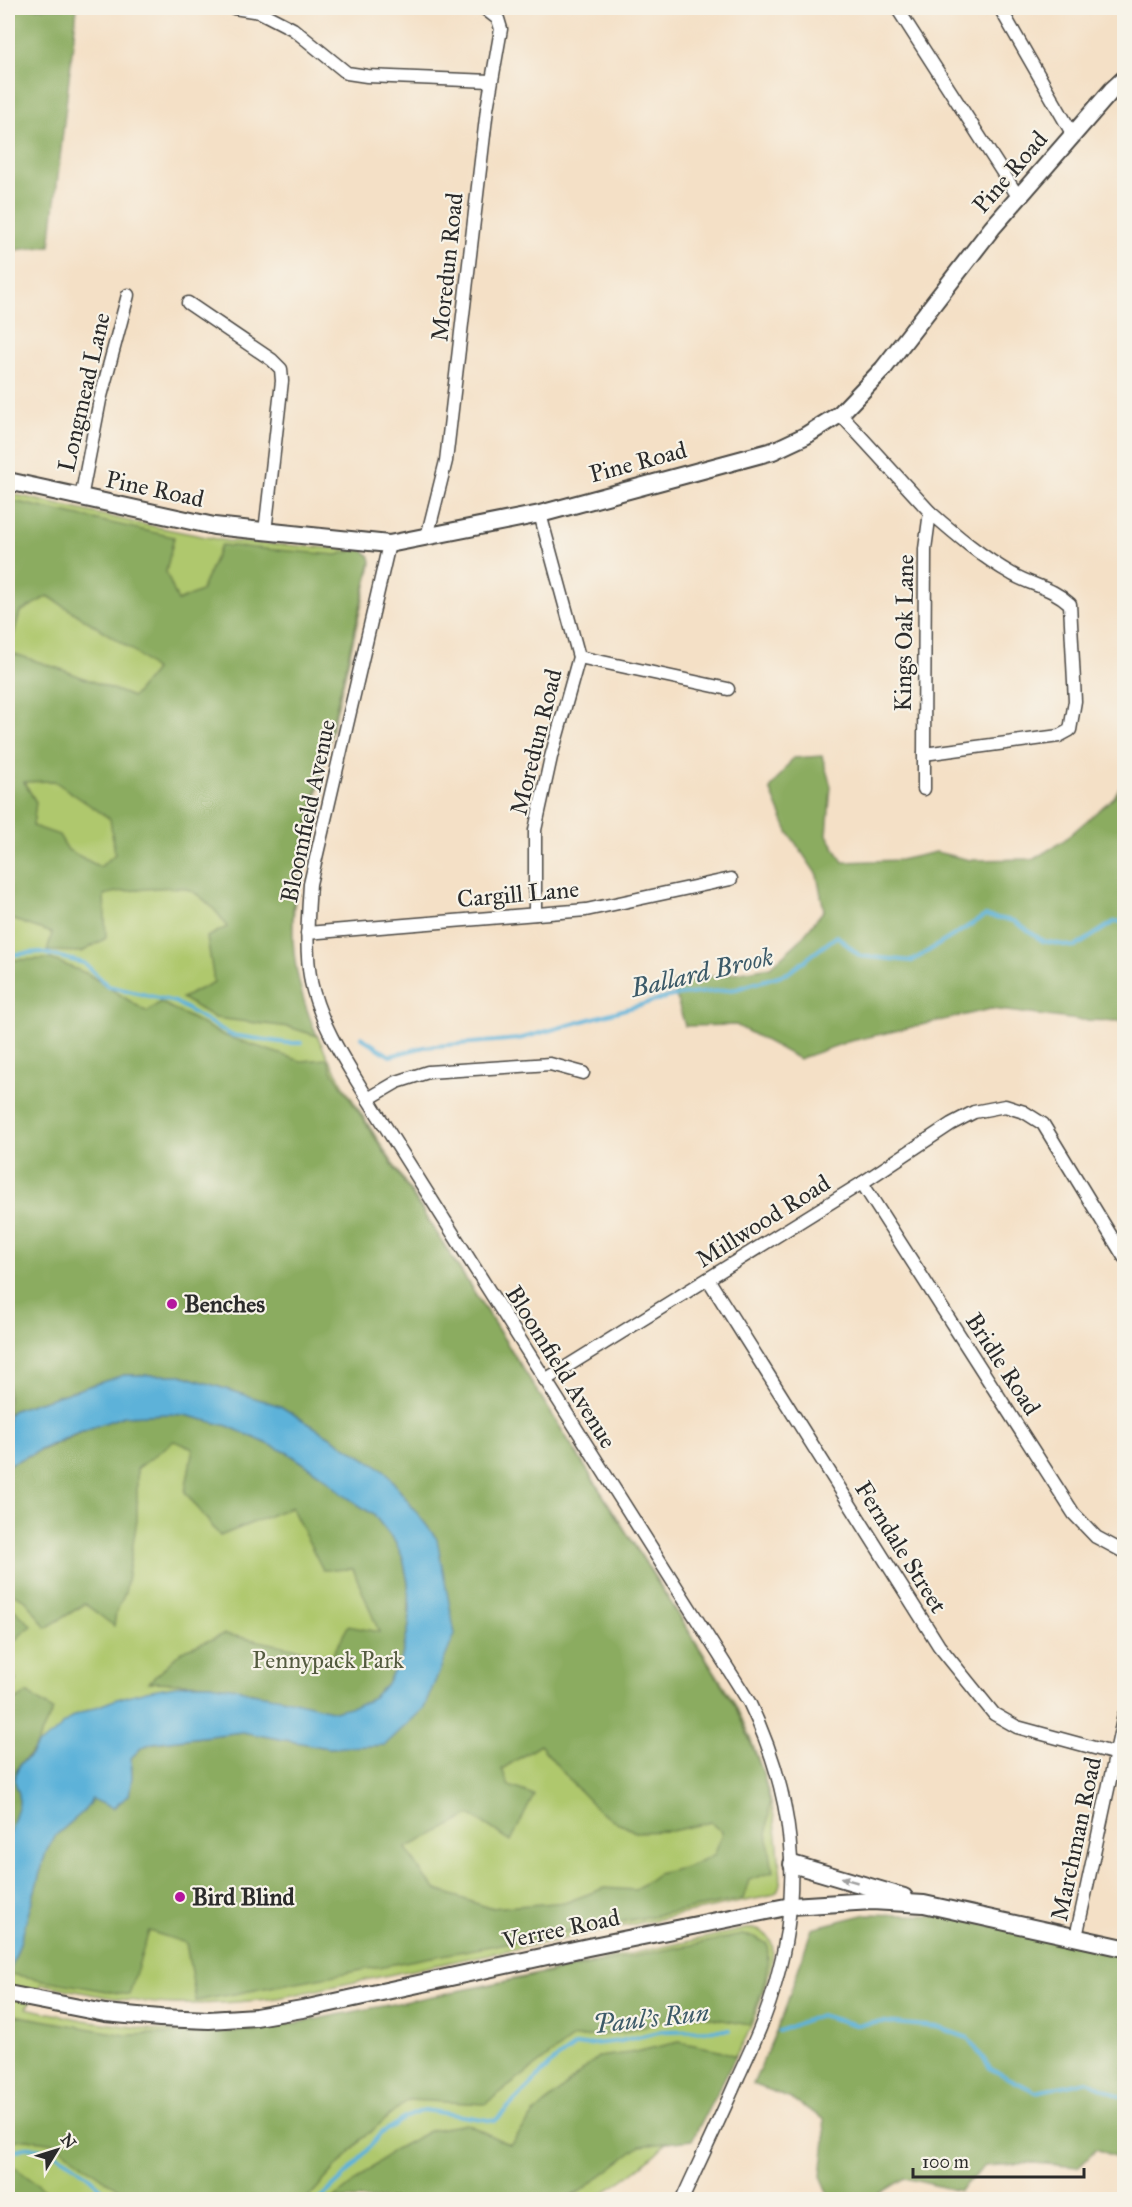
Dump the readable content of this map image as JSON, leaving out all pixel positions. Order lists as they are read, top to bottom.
{
  "streets": {
    "street": [
      "Pine Road",
      "Moredun Road",
      "Longmead Lane",
      "Kings Oak Lane",
      "Bloomfield Avenue",
      "Cargill Lane",
      "Millwood Road",
      "Bridle Road",
      "Ferndale Street",
      "Marchman Road",
      "Verree Road"
    ]
  },
  "crossings": [
    ["Pine Road", "Moredun Road"],
    ["Pine Road", "Longmead Lane"],
    ["Pine Road", "Bloomfield Avenue"],
    ["Moredun Road", "Cargill Lane"],
    ["Bloomfield Avenue", "Cargill Lane"],
    ["Bloomfield Avenue", "Millwood Road"],
    ["Bloomfield Avenue", "Verree Road"],
    ["Millwood Road", "Bridle Road"],
    ["Millwood Road", "Ferndale Street"],
    ["Ferndale Street", "Marchman Road"],
    ["Marchman Road", "Verree Road"]
  ],
  "water": ["Ballard Brook", "Paul's Run"],
  "parks": ["Pennypack Park"],
  "places": ["Benches", "Bird Blind"],
  "scale_bar": "100 m",
  "north": "top right"
}
